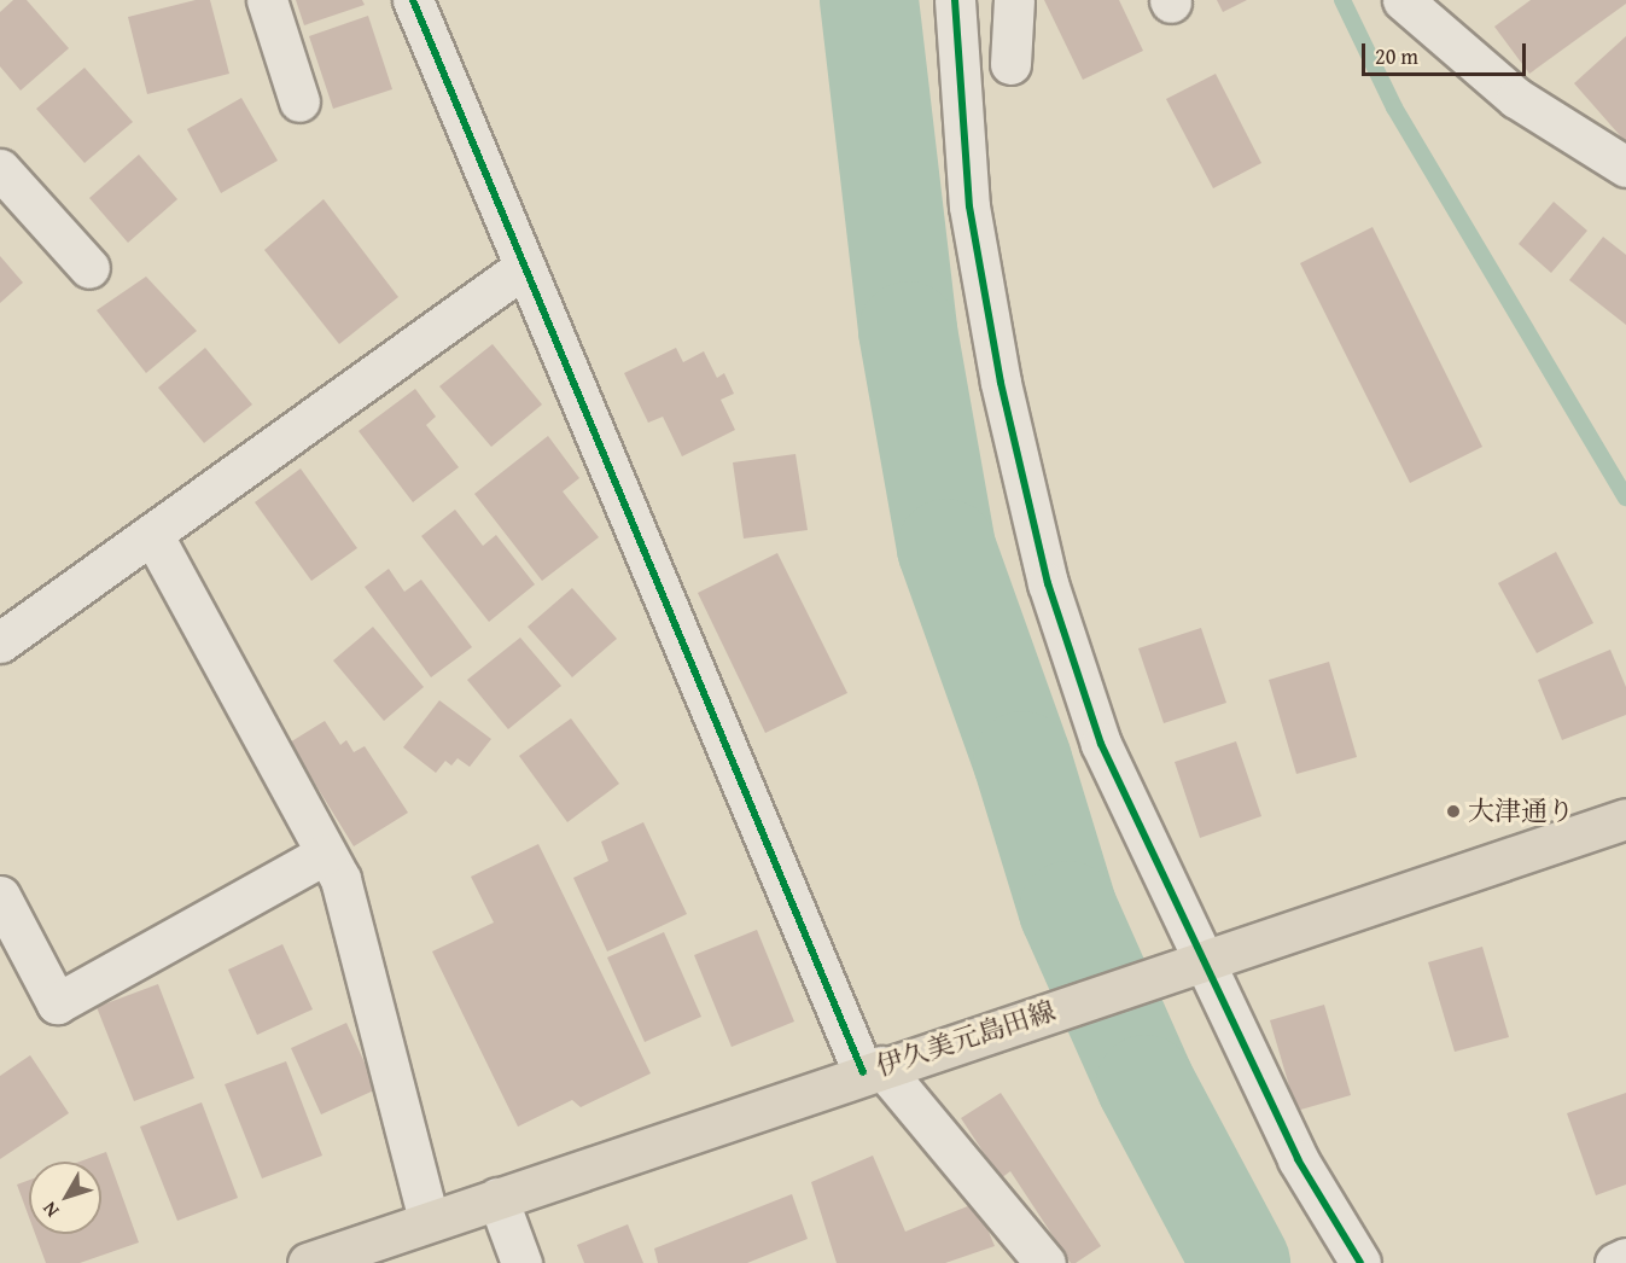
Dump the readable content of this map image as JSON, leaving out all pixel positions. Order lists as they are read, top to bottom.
{
  "streets": {
    "main road": ["伊久美元島田線"]
  },
  "places": ["大津通り"],
  "scale_bar": "20 m",
  "north": "bottom left"
}
